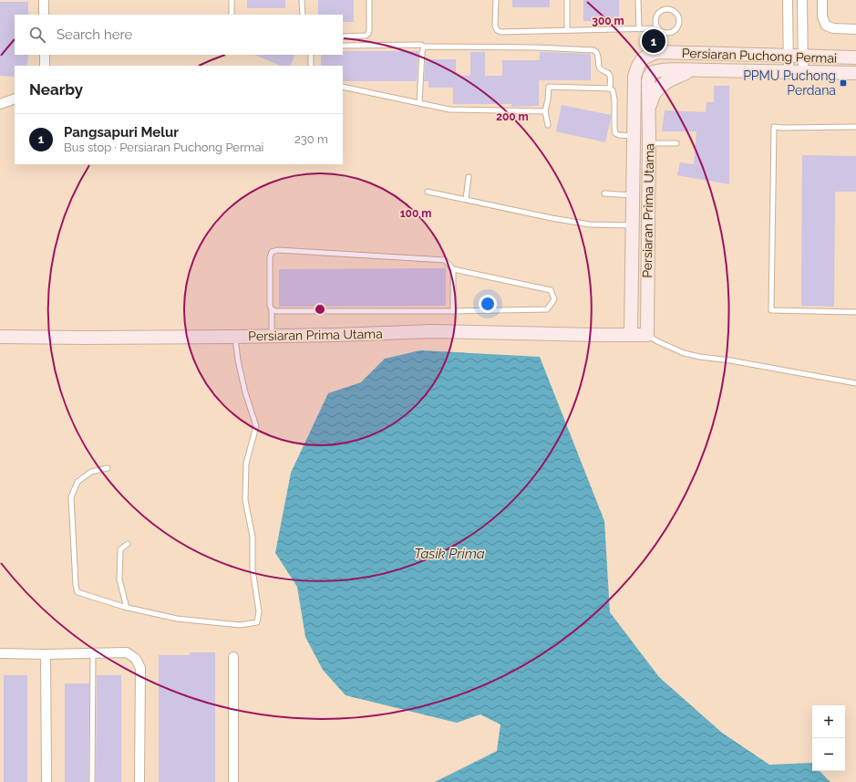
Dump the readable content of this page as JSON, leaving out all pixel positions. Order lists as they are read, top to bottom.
{
  "streets": {
    "main road": ["Persiaran Puchong Permai", "Persiaran Prima Utama"]
  },
  "crossings": [
    ["Persiaran Puchong Permai", "Persiaran Prima Utama"]
  ],
  "water": ["Tasik Prima"],
  "places": {
    "transit": ["PPMU Puchong Perdana"]
  },
  "page": {
    "search": "Search here",
    "pins": "1",
    "heading": "Nearby",
    "list": [
      {
        "mark": "1",
        "name": "Pangsapuri Melur",
        "note": "Bus stop · Persiaran Puchong Permai",
        "value": "230 m"
      }
    ],
    "map_buttons": ["+", "−"]
  },
  "rings": ["300 m", "200 m", "100 m"]
}
